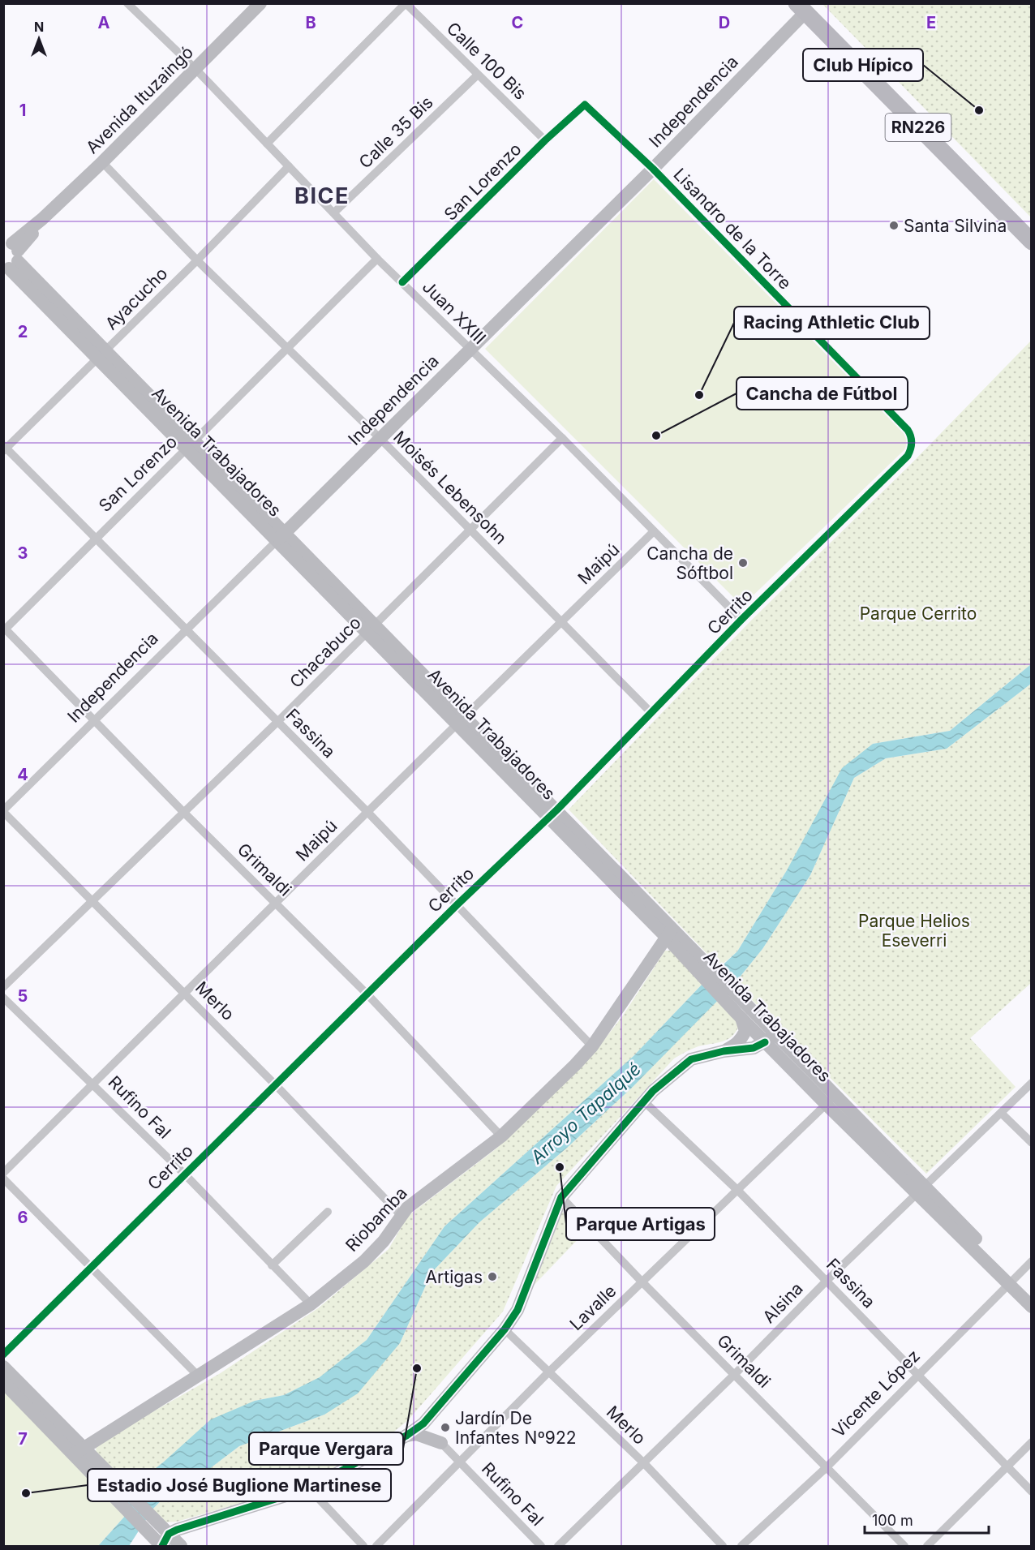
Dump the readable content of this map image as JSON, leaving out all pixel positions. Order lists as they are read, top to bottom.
{
  "streets": {
    "highway": ["RN226"],
    "main road": [
      "Avenida Ituzaingó",
      "Independencia",
      "Avenida Trabajadores",
      "Riobamba"
    ],
    "street": [
      "Calle 100 Bis",
      "Calle 35 Bis",
      "San Lorenzo",
      "Lisandro de la Torre",
      "Ayacucho",
      "Juan XXIII",
      "Moisés Lebensohn",
      "Maipú",
      "Cerrito",
      "Chacabuco",
      "Fassina",
      "Grimaldi",
      "Merlo",
      "Rufino Fal",
      "Alsina",
      "Lavalle",
      "Vicente López"
    ]
  },
  "crossings": [
    ["Calle 100 Bis", "Calle 35 Bis"],
    ["Calle 100 Bis", "San Lorenzo"],
    ["Avenida Ituzaingó", "Juan XXIII"],
    ["Avenida Ituzaingó", "Avenida Trabajadores"],
    ["Avenida Ituzaingó", "Moisés Lebensohn"],
    ["Independencia", "RN226"],
    ["Independencia", "Lisandro de la Torre"],
    ["Independencia", "Juan XXIII"],
    ["Independencia", "Avenida Trabajadores"],
    ["Independencia", "Moisés Lebensohn"],
    ["Independencia", "Fassina"],
    ["Independencia", "Grimaldi"],
    ["Independencia", "Merlo"],
    ["Calle 35 Bis", "Juan XXIII"],
    ["San Lorenzo", "Lisandro de la Torre"],
    ["San Lorenzo", "Juan XXIII"],
    ["San Lorenzo", "Avenida Trabajadores"],
    ["San Lorenzo", "Moisés Lebensohn"],
    ["San Lorenzo", "Fassina"],
    ["San Lorenzo", "Grimaldi"],
    ["Lisandro de la Torre", "Cerrito"],
    ["Ayacucho", "Juan XXIII"],
    ["Ayacucho", "Avenida Trabajadores"],
    ["Ayacucho", "Moisés Lebensohn"],
    ["Ayacucho", "Fassina"],
    ["Juan XXIII", "Maipú"],
    ["Juan XXIII", "Cerrito"],
    ["Juan XXIII", "Chacabuco"],
    ["Avenida Trabajadores", "Maipú"],
    ["Avenida Trabajadores", "Cerrito"],
    ["Avenida Trabajadores", "Chacabuco"],
    ["Avenida Trabajadores", "Riobamba"],
    ["Avenida Trabajadores", "Alsina"],
    ["Avenida Trabajadores", "Lavalle"],
    ["Avenida Trabajadores", "Vicente López"],
    ["Moisés Lebensohn", "Maipú"],
    ["Moisés Lebensohn", "Cerrito"],
    ["Moisés Lebensohn", "Chacabuco"],
    ["Maipú", "Fassina"],
    ["Maipú", "Grimaldi"],
    ["Maipú", "Merlo"],
    ["Maipú", "Rufino Fal"],
    ["Cerrito", "Fassina"],
    ["Cerrito", "Grimaldi"],
    ["Cerrito", "Merlo"],
    ["Cerrito", "Rufino Fal"],
    ["Chacabuco", "Fassina"],
    ["Chacabuco", "Grimaldi"],
    ["Chacabuco", "Merlo"],
    ["Fassina", "Riobamba"],
    ["Fassina", "Alsina"],
    ["Fassina", "Lavalle"],
    ["Fassina", "Vicente López"],
    ["Grimaldi", "Riobamba"],
    ["Grimaldi", "Alsina"],
    ["Grimaldi", "Lavalle"],
    ["Grimaldi", "Vicente López"],
    ["Merlo", "Riobamba"],
    ["Merlo", "Alsina"],
    ["Merlo", "Lavalle"],
    ["Rufino Fal", "Riobamba"],
    ["Rufino Fal", "Lavalle"]
  ],
  "districts": ["BICE"],
  "water": ["Arroyo Tapalqué"],
  "parks": ["Parque Cerrito", "Parque Helios Eseverri"],
  "places": [
    "Club Hípico",
    "Santa Silvina",
    "Racing Athletic Club",
    "Cancha de Fútbol",
    "Cancha de Sóftbol",
    "Parque Artigas",
    "Artigas",
    "Parque Vergara",
    "Jardín De Infantes Nº922",
    "Estadio José Buglione Martinese"
  ],
  "scale_bar": "100 m",
  "north": "top",
  "grid": {
    "columns": [
      "A",
      "B",
      "C",
      "D",
      "E"
    ],
    "rows": [
      "1",
      "2",
      "3",
      "4",
      "5",
      "6",
      "7"
    ]
  }
}
